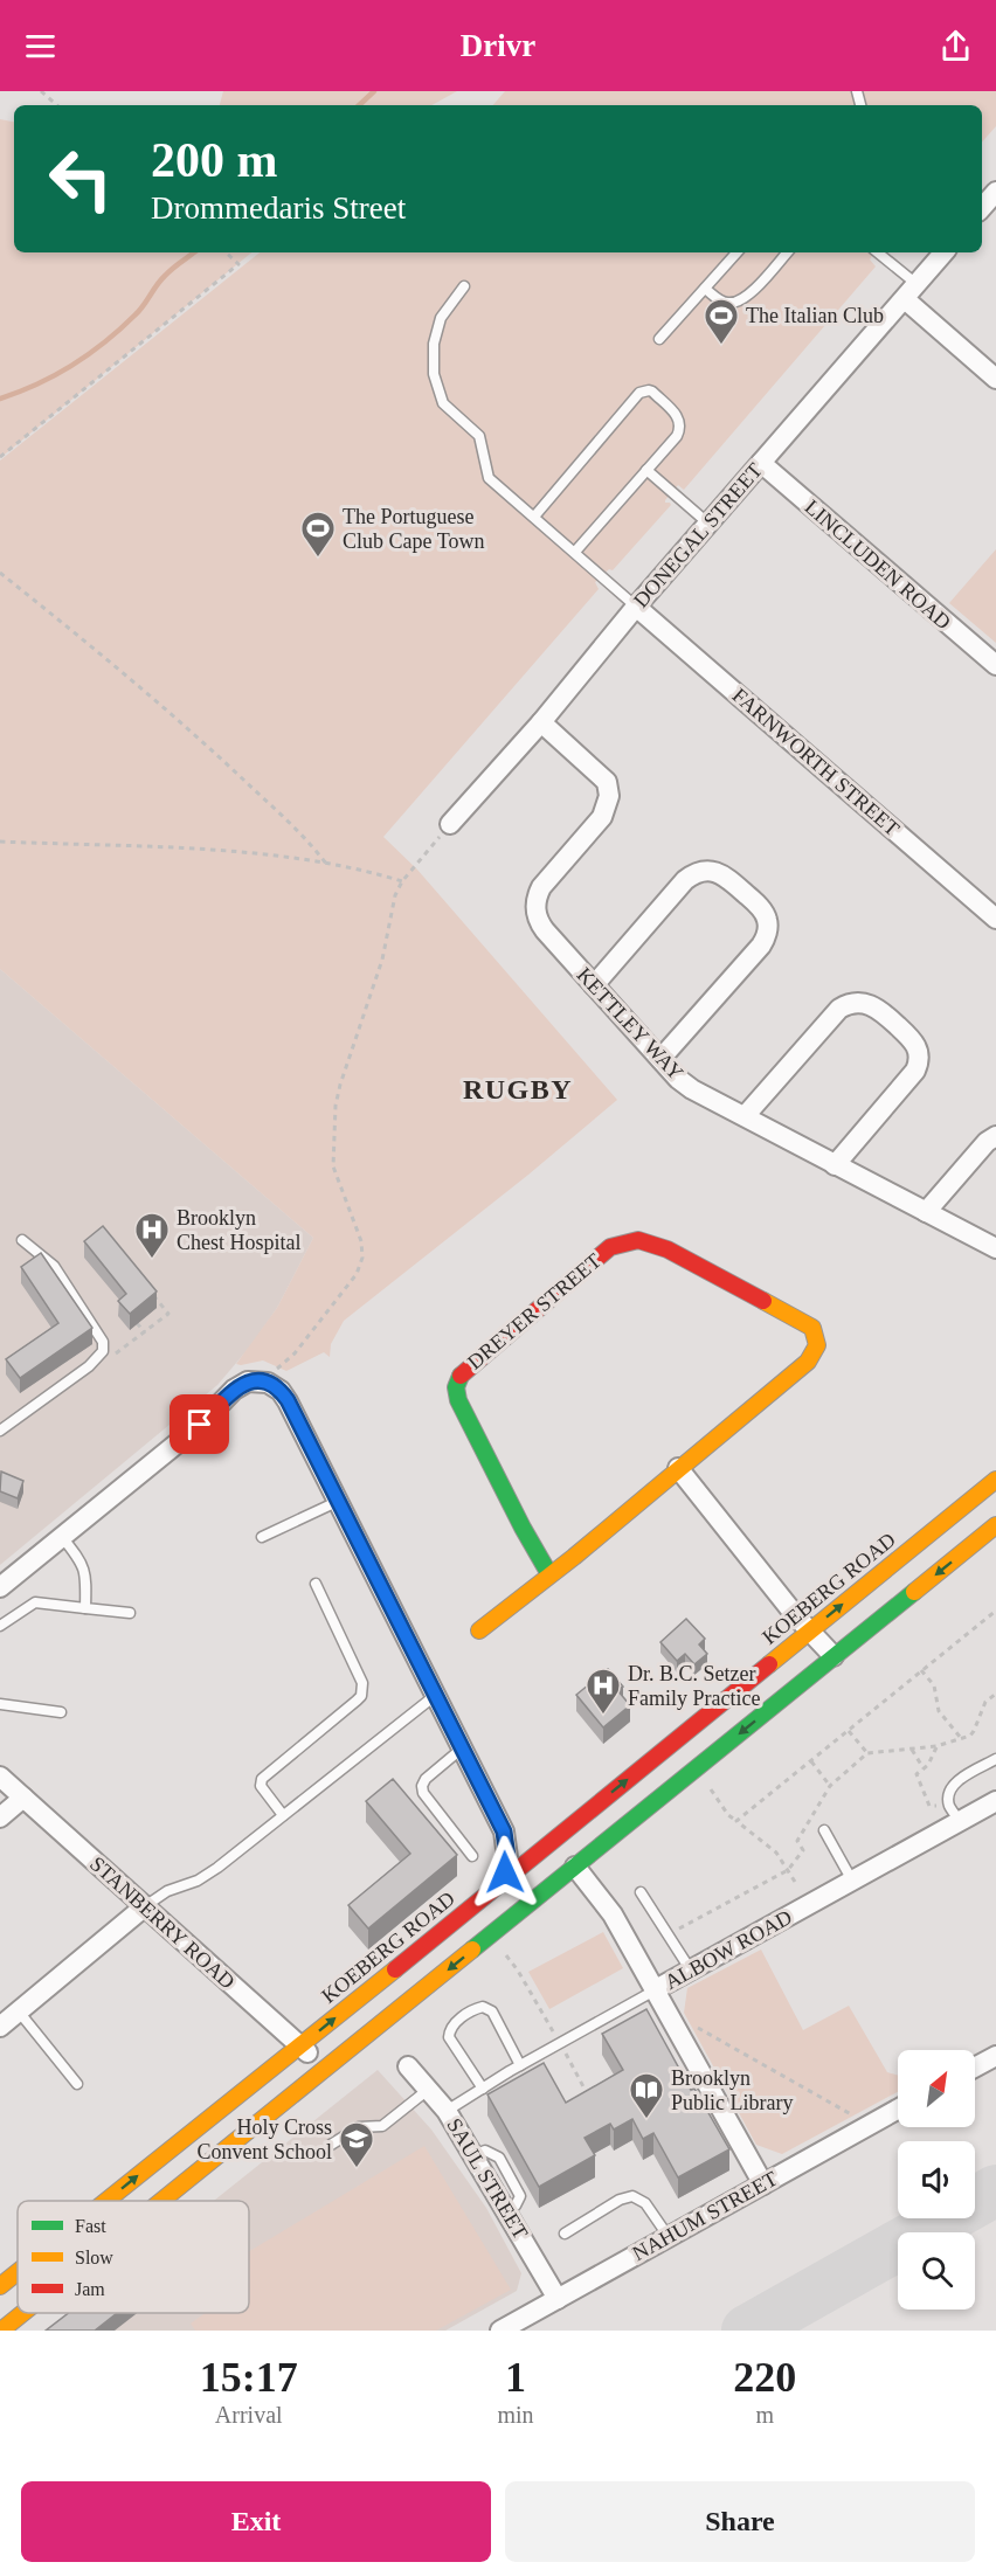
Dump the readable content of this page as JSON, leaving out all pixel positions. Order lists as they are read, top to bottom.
{
  "streets": {
    "main road": ["DREYER STREET", "KOEBERG ROAD"],
    "street": [
      "DONEGAL STREET",
      "LINCLUDEN ROAD",
      "FARNWORTH STREET",
      "KETTLEY WAY",
      "STANBERRY ROAD",
      "ALBOW ROAD",
      "SAUL STREET",
      "NAHUM STREET"
    ]
  },
  "crossings": [
    ["DONEGAL STREET", "LINCLUDEN ROAD"],
    ["DONEGAL STREET", "FARNWORTH STREET"],
    ["DONEGAL STREET", "KETTLEY WAY"],
    ["KOEBERG ROAD", "STANBERRY ROAD"],
    ["ALBOW ROAD", "NAHUM STREET"],
    ["SAUL STREET", "NAHUM STREET"]
  ],
  "districts": ["RUGBY"],
  "places": {
    "sports": ["The Italian Club", "The Portuguese Club Cape Town"],
    "hospital": ["Brooklyn Chest Hospital", "Dr. B.C. Setzer Family Practice"],
    "library": ["Brooklyn Public Library"],
    "school or university": ["Holy Cross Convent School"]
  },
  "legend": ["Fast", "Slow", "Jam"],
  "north": "top right",
  "page": {
    "header": "Drivr",
    "turn": ["200 m", "Drommedaris Street"],
    "eta": [
      "15:17",
      "Arrival",
      "1",
      "min",
      "220",
      "m"
    ],
    "buttons": ["Exit", "Share"]
  }
}
